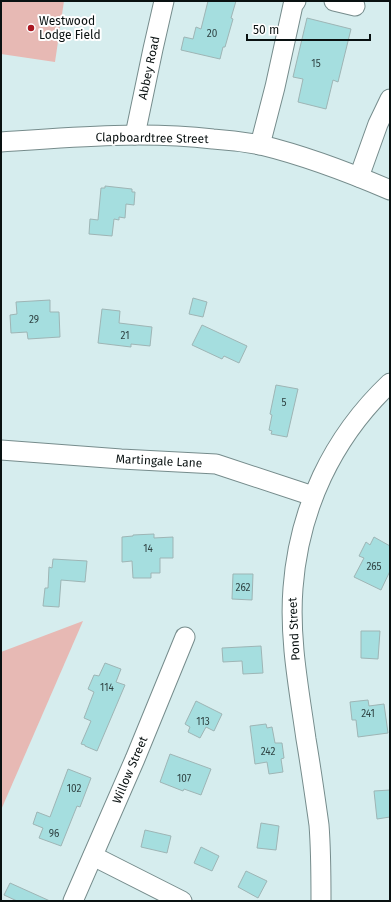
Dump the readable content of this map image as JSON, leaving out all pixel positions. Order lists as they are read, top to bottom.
{
  "streets": {
    "street": [
      "Abbey Road",
      "Clapboardtree Street",
      "Martingale Lane",
      "Pond Street",
      "Willow Street"
    ]
  },
  "crossings": [
    ["Abbey Road", "Clapboardtree Street"],
    ["Martingale Lane", "Pond Street"]
  ],
  "places": ["Westwood Lodge Field"],
  "house_numbers": [
    "20",
    "15",
    "29",
    "21",
    "5",
    "14",
    "265",
    "262",
    "114",
    "241",
    "113",
    "242",
    "107",
    "102",
    "96"
  ],
  "scale_bar": "50 m"
}
